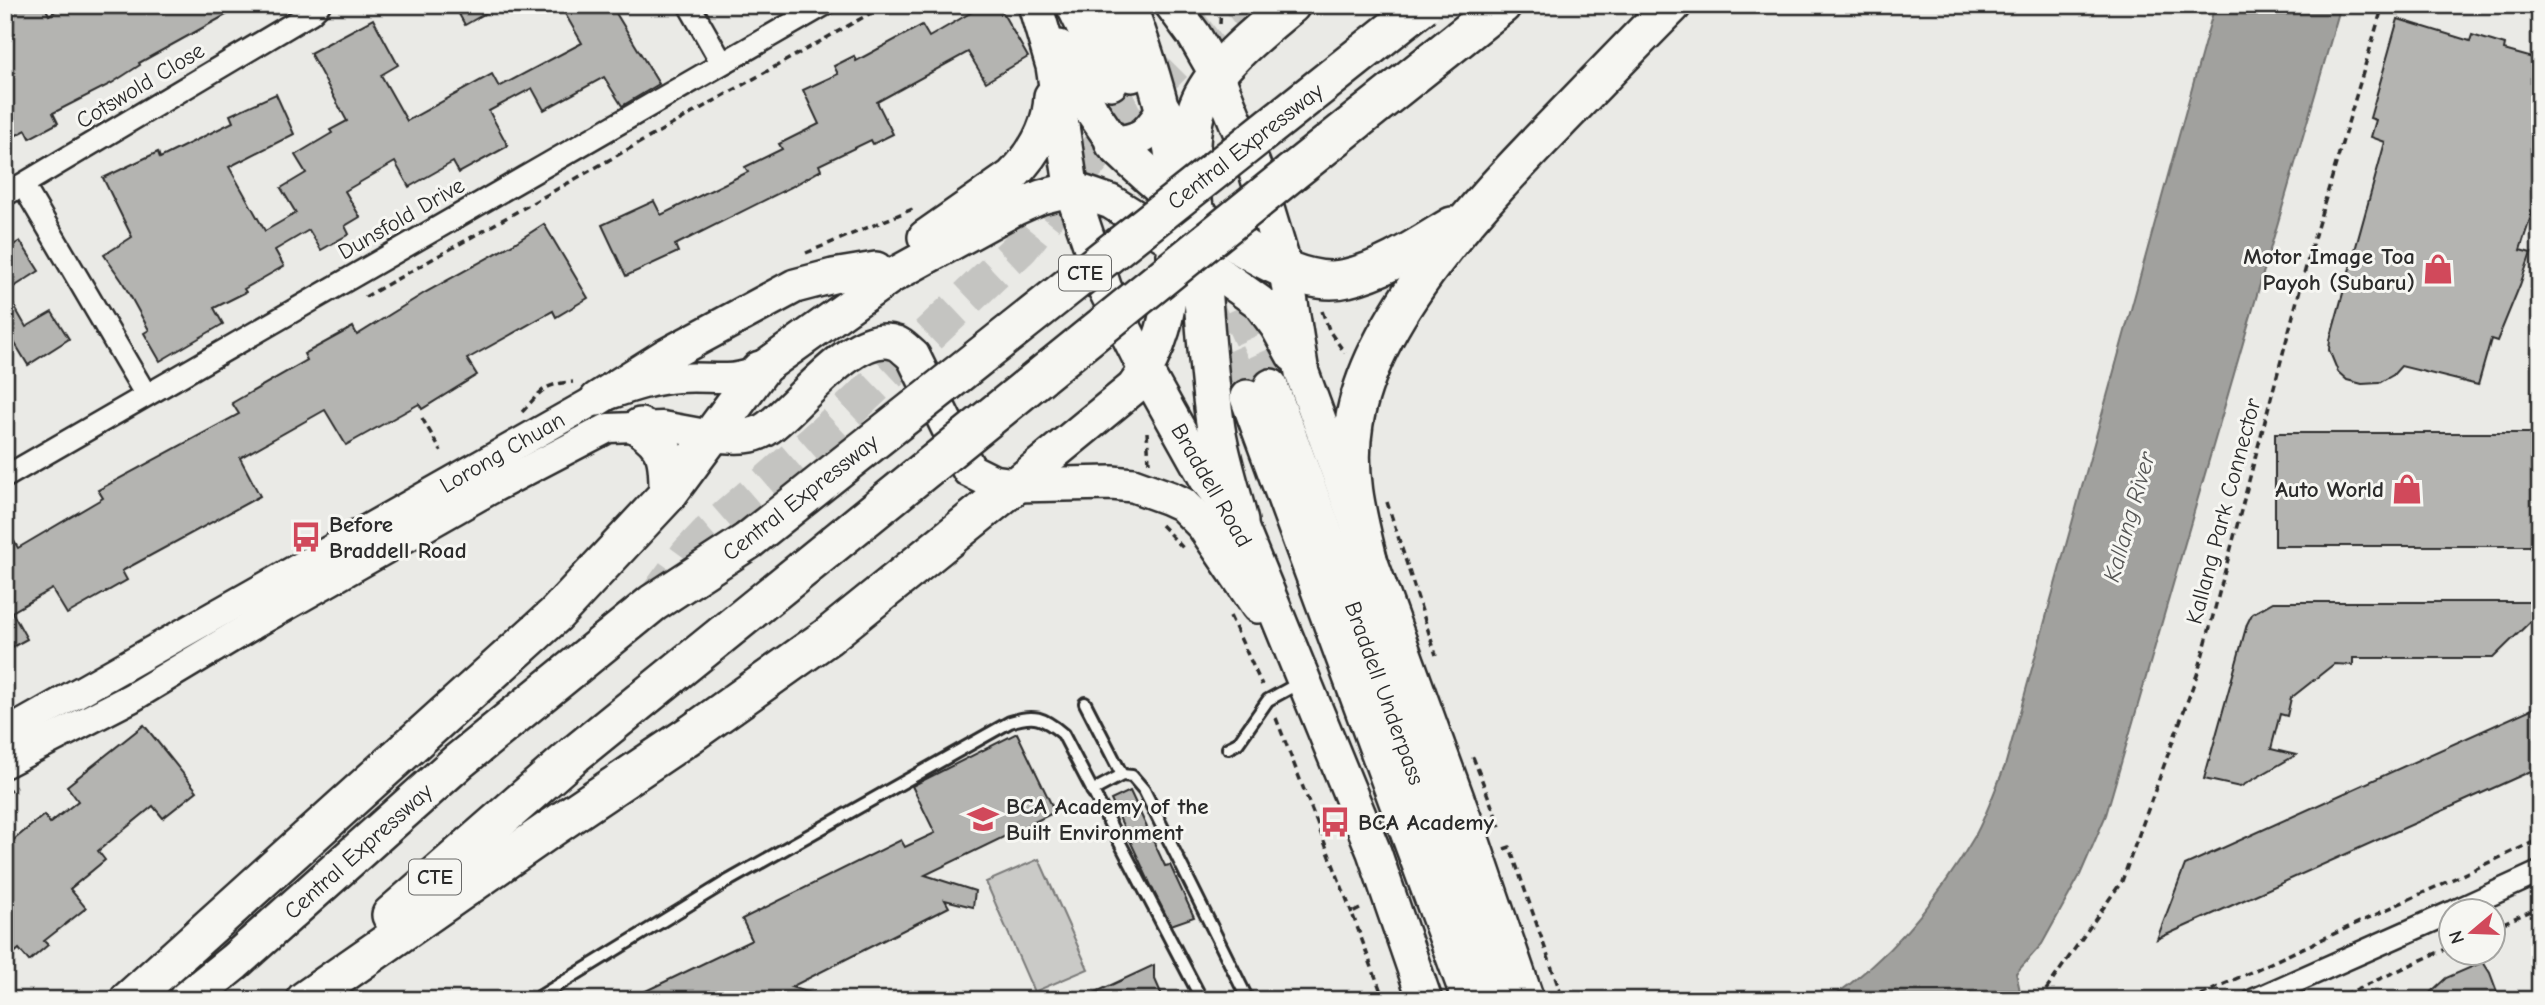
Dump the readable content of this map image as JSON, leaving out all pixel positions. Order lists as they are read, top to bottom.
{
  "streets": {
    "highway": [
      "Central Expressway",
      "CTE",
      "Braddell Road",
      "Braddell Underpass"
    ],
    "main road": ["Lorong Chuan"],
    "street": ["Cotswold Close", "Dunsfold Drive"],
    "path": ["Kallang Park Connector"]
  },
  "crossings": [
    ["Cotswold Close", "Dunsfold Drive"]
  ],
  "water": ["Kallang River"],
  "places": {
    "shop": ["Motor Image Toa Payoh (Subaru)", "Auto World"],
    "bus stop": ["Before Braddell Road", "BCA Academy"],
    "school or university": ["BCA Academy of the Built Environment"]
  },
  "north": "left"
}
